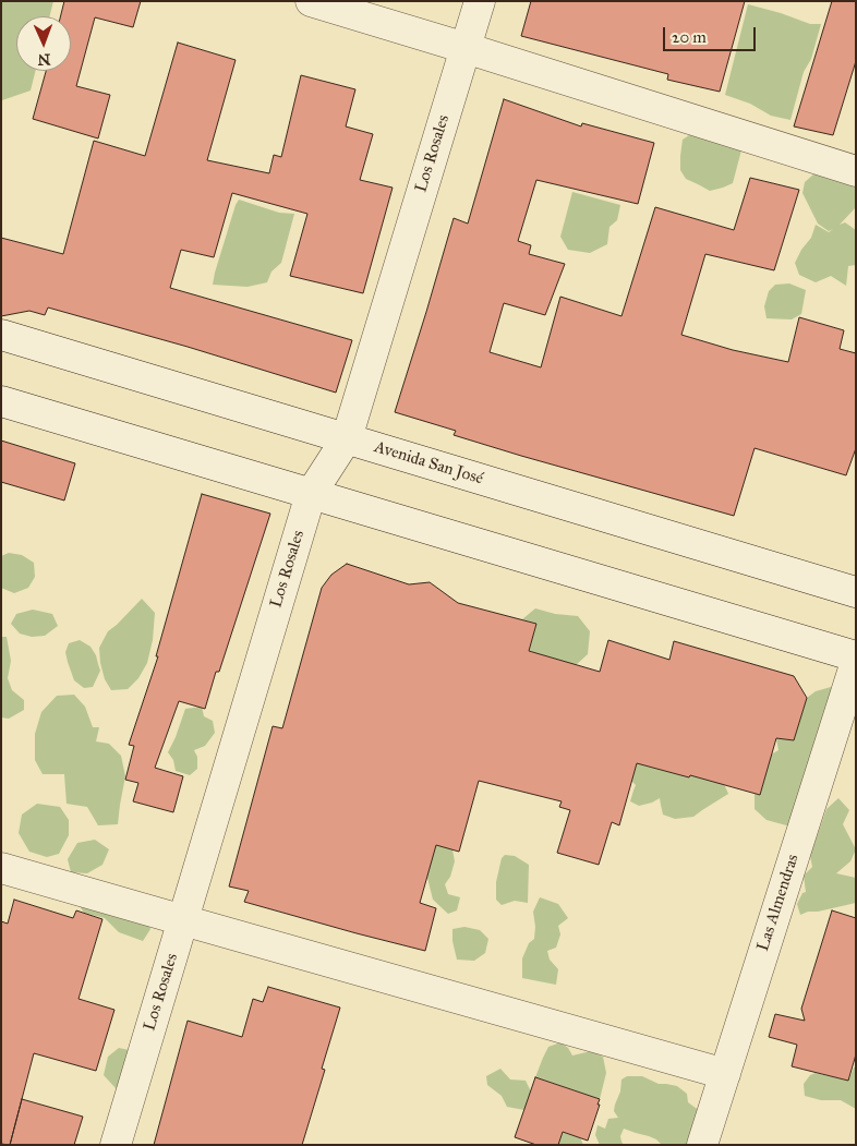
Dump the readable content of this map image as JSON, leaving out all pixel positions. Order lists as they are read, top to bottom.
{
  "streets": {
    "street": ["Los Rosales", "Avenida San José", "Las Almendras"]
  },
  "crossings": [
    ["Los Rosales", "Avenida San José"]
  ],
  "scale_bar": "20 m",
  "north": "bottom"
}
